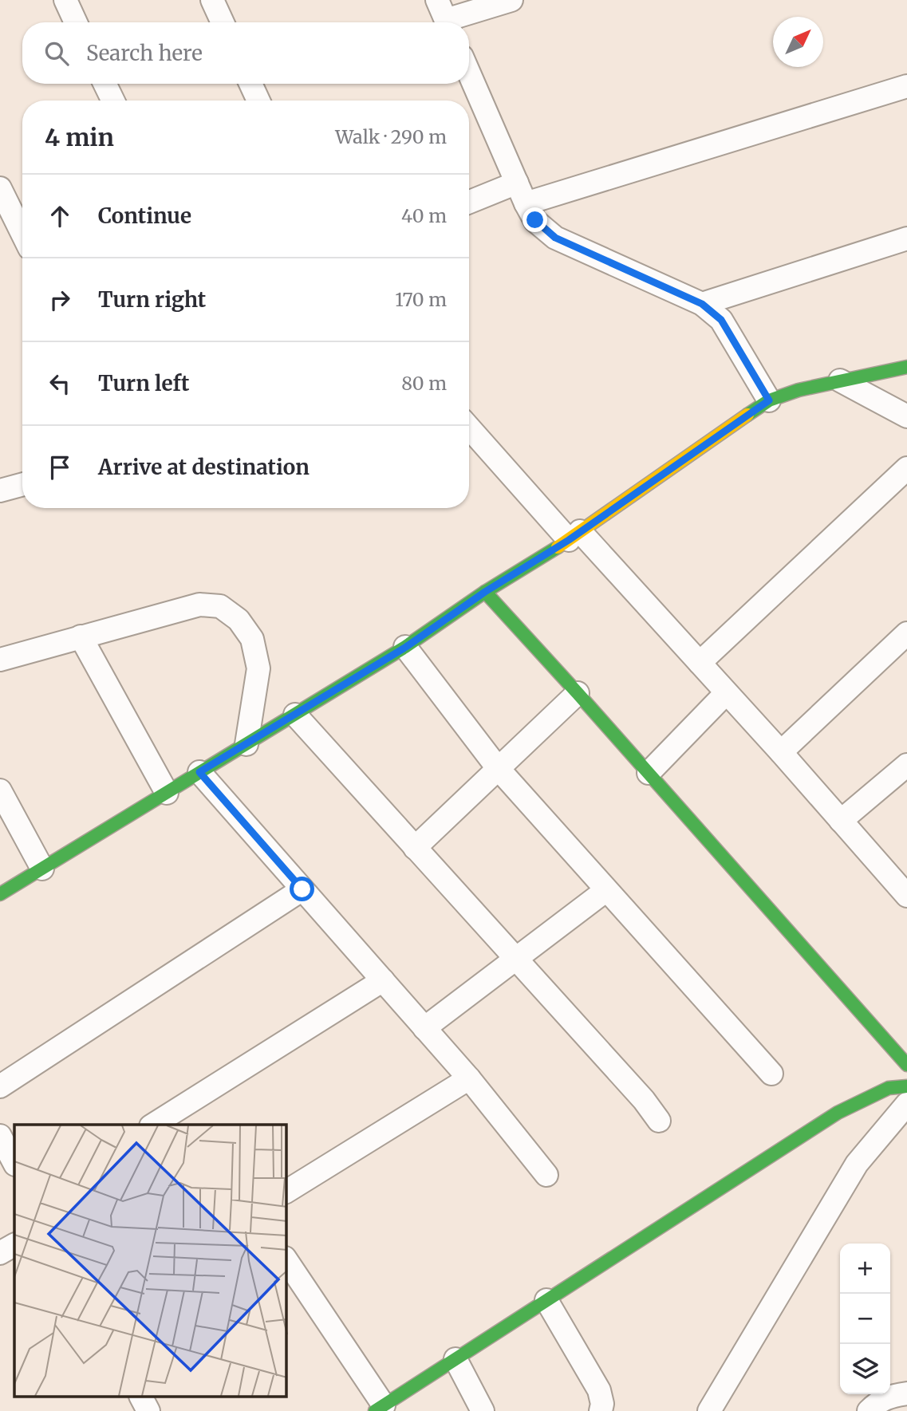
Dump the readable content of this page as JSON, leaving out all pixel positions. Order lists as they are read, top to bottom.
{
  "north": "top right",
  "page": {
    "search": "Search here",
    "heading": ["4 min", "Walk · 290 m"],
    "list": [
      ["Continue", "40 m"],
      ["Turn right", "170 m"],
      ["Turn left", "80 m"],
      "Arrive at destination"
    ],
    "map_buttons": ["+", "−"]
  }
}
